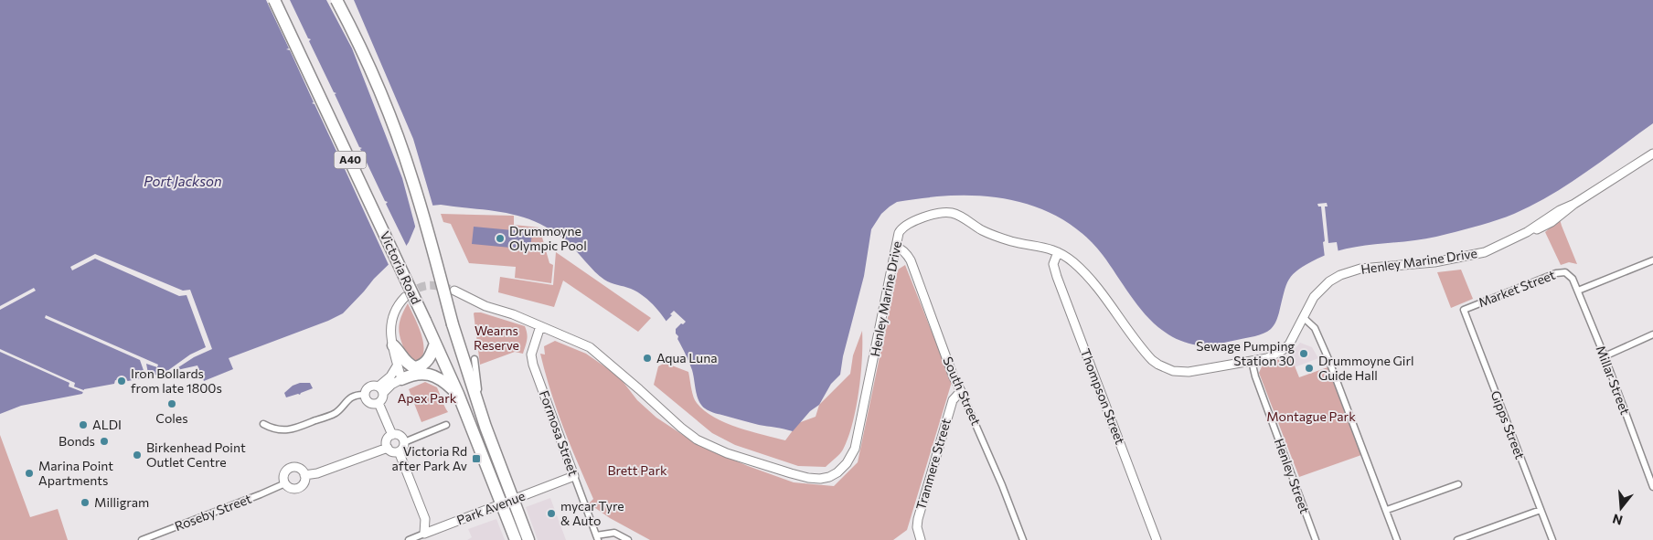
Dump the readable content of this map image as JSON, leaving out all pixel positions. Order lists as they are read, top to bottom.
{
  "streets": {
    "highway": ["A40", "Victoria Road"],
    "main road": [
      "Henley Marine Drive",
      "South Street",
      "Thompson Street",
      "Formosa Street",
      "Tranmere Street",
      "Park Avenue"
    ],
    "street": [
      "Market Street",
      "Millar Street",
      "Gipps Street",
      "Henley Street",
      "Roseby Street"
    ]
  },
  "crossings": [
    ["Henley Marine Drive", "South Street"],
    ["Henley Marine Drive", "Thompson Street"],
    ["Henley Marine Drive", "Formosa Street"],
    ["Henley Marine Drive", "Henley Street"],
    ["Victoria Road", "Park Avenue"],
    ["Market Street", "Millar Street"],
    ["Market Street", "Gipps Street"],
    ["South Street", "Tranmere Street"],
    ["Formosa Street", "Park Avenue"]
  ],
  "water": ["Port Jackson"],
  "parks": [
    "Wearns Reserve",
    "Apex Park",
    "Montague Park",
    "Brett Park"
  ],
  "places": {
    "other": [
      "Drummoyne Olympic Pool",
      "Sewage Pumping Station 30",
      "Aqua Luna",
      "Drummoyne Girl Guide Hall",
      "Iron Bollards from late 1800s",
      "Coles",
      "ALDI",
      "Bonds",
      "Birkenhead Point Outlet Centre",
      "Marina Point Apartments",
      "Milligram",
      "mycar Tyre & Auto"
    ],
    "transit": ["Victoria Rd after Park Av"]
  },
  "north": "bottom"
}
